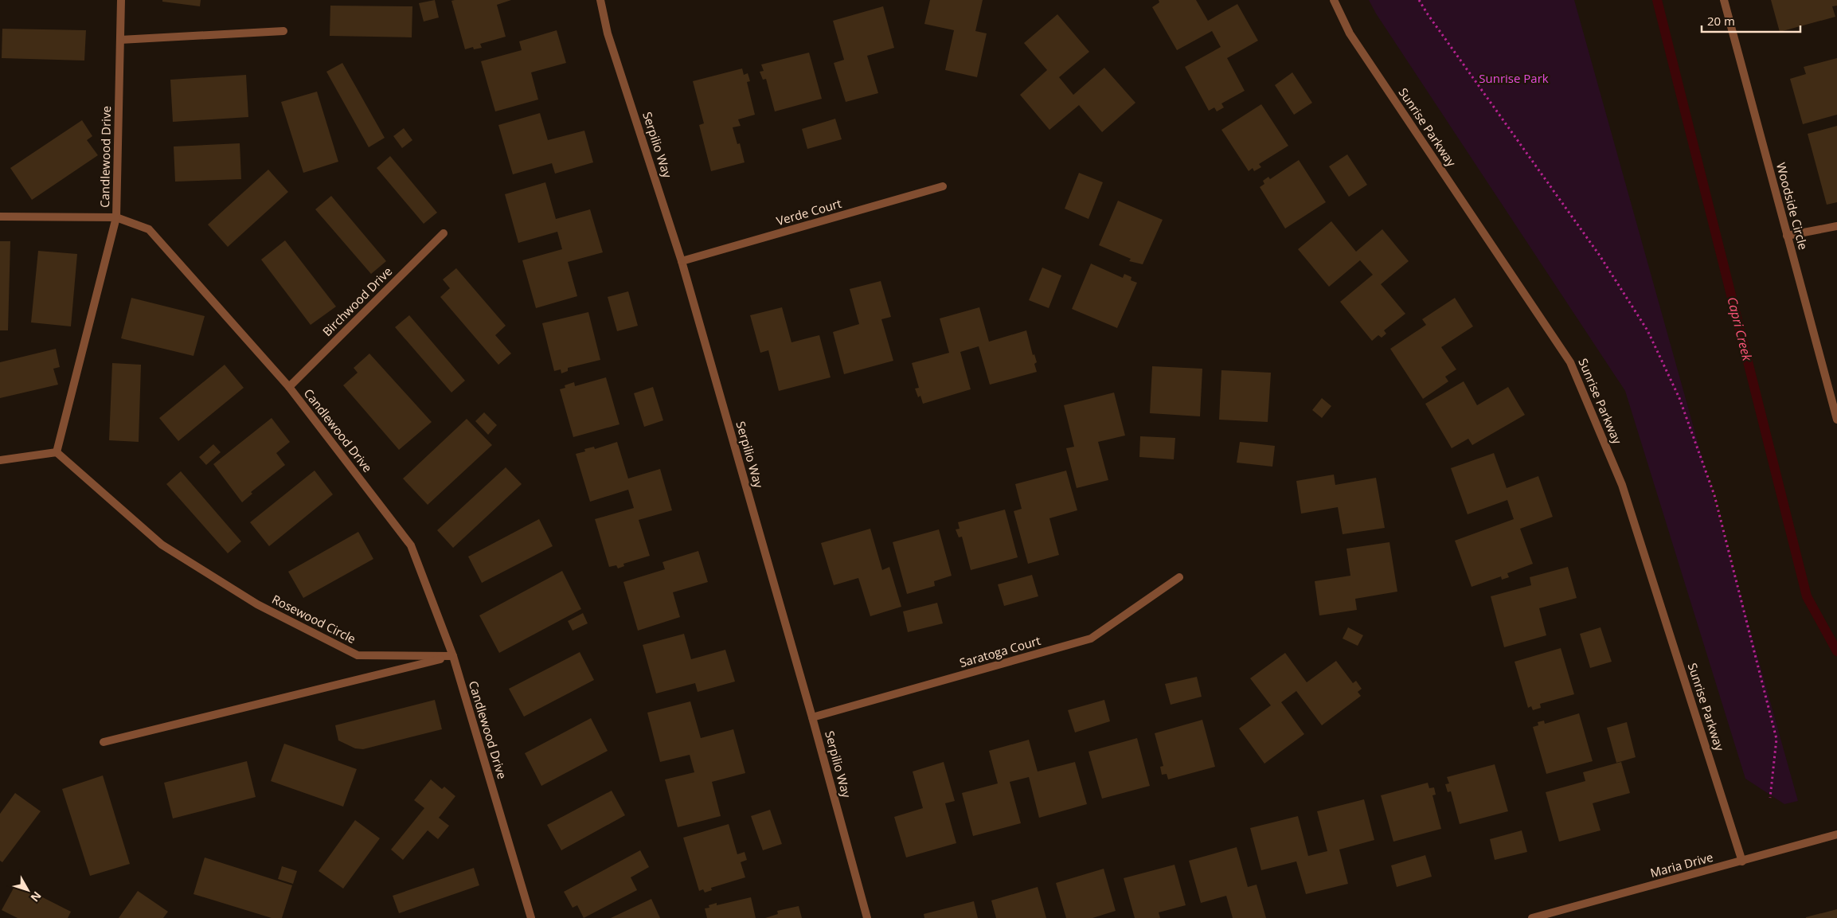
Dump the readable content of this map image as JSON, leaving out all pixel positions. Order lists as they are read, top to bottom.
{
  "streets": {
    "street": [
      "Sunrise Parkway",
      "Serpilio Way",
      "Candlewood Drive",
      "Woodside Circle",
      "Verde Court",
      "Birchwood Drive",
      "Rosewood Circle",
      "Saratoga Court",
      "Maria Drive"
    ]
  },
  "crossings": [
    ["Sunrise Parkway", "Maria Drive"],
    ["Serpilio Way", "Verde Court"],
    ["Serpilio Way", "Saratoga Court"],
    ["Candlewood Drive", "Birchwood Drive"],
    ["Candlewood Drive", "Rosewood Circle"]
  ],
  "water": ["Capri Creek"],
  "parks": ["Sunrise Park"],
  "scale_bar": "20 m",
  "north": "bottom right"
}
